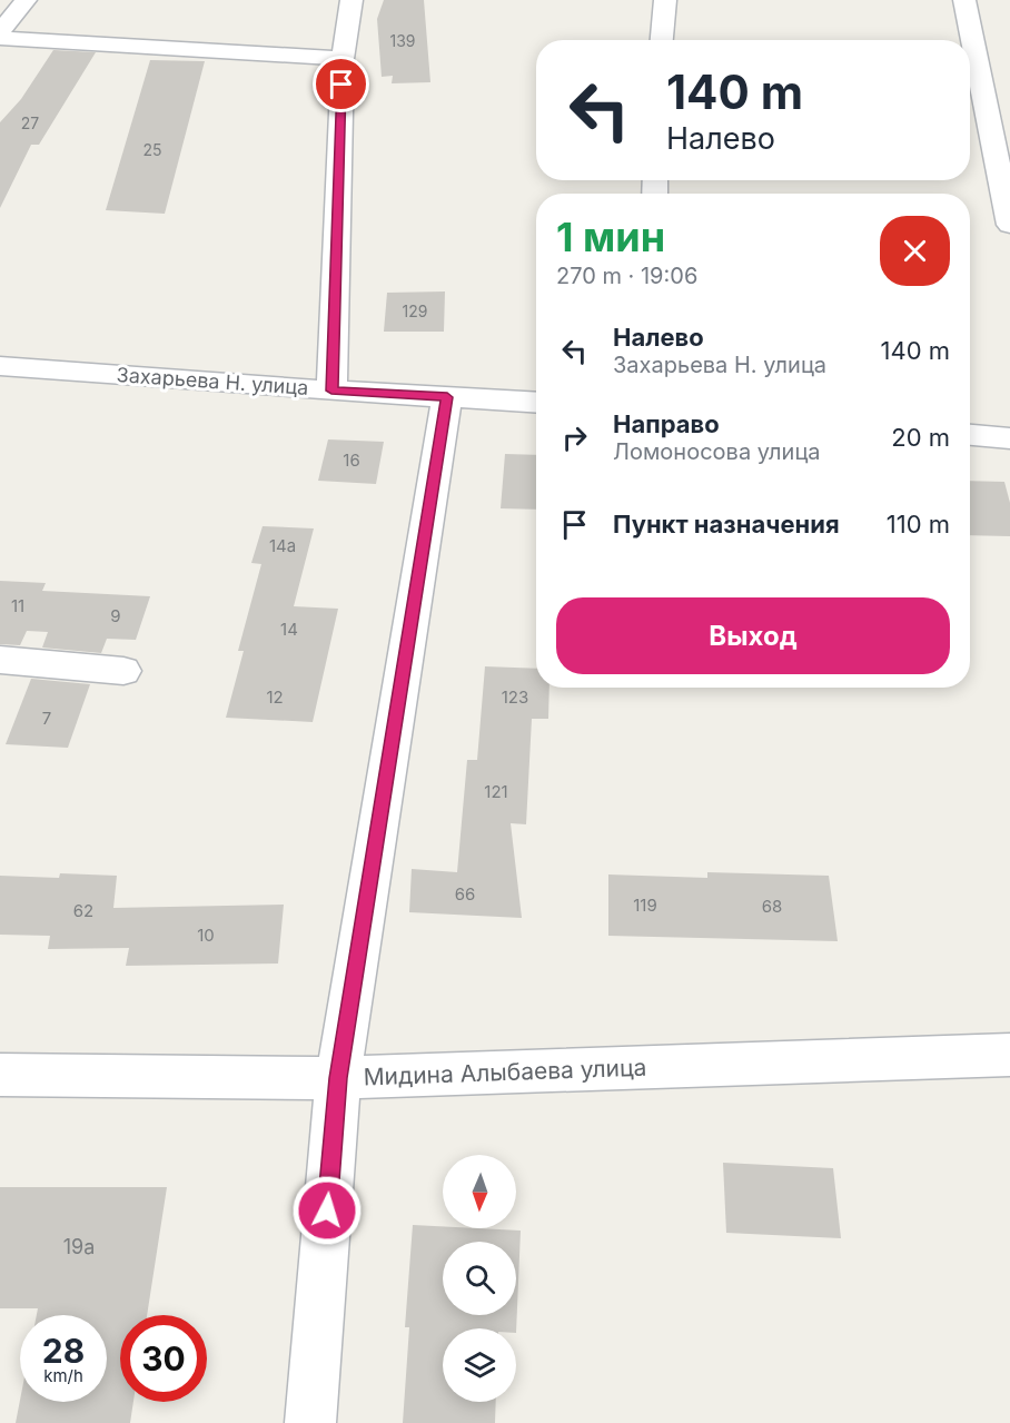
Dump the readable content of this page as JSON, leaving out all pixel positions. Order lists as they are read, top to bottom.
{
  "streets": {
    "street": ["Захарьева Н. улица", "Мидина Алыбаева улица"]
  },
  "house_numbers": [
    "139",
    "27",
    "25",
    "129",
    "16",
    "14а",
    "11",
    "9",
    "14",
    "12",
    "123",
    "7",
    "121",
    "66",
    "119",
    "68",
    "62",
    "10",
    "19а"
  ],
  "north": "bottom",
  "page": {
    "turn": ["140 m", "Налево"],
    "heading": ["1 мин", "270 m · 19:06"],
    "list": [
      {
        "name": "Налево",
        "note": "Захарьева Н. улица",
        "value": "140 m"
      },
      {
        "name": "Направо",
        "note": "Ломоносова улица",
        "value": "20 m"
      },
      {
        "name": "Пункт назначения",
        "value": "110 m"
      }
    ],
    "buttons": "Выход",
    "speed": "28 km/h",
    "limit": "30"
  }
}
